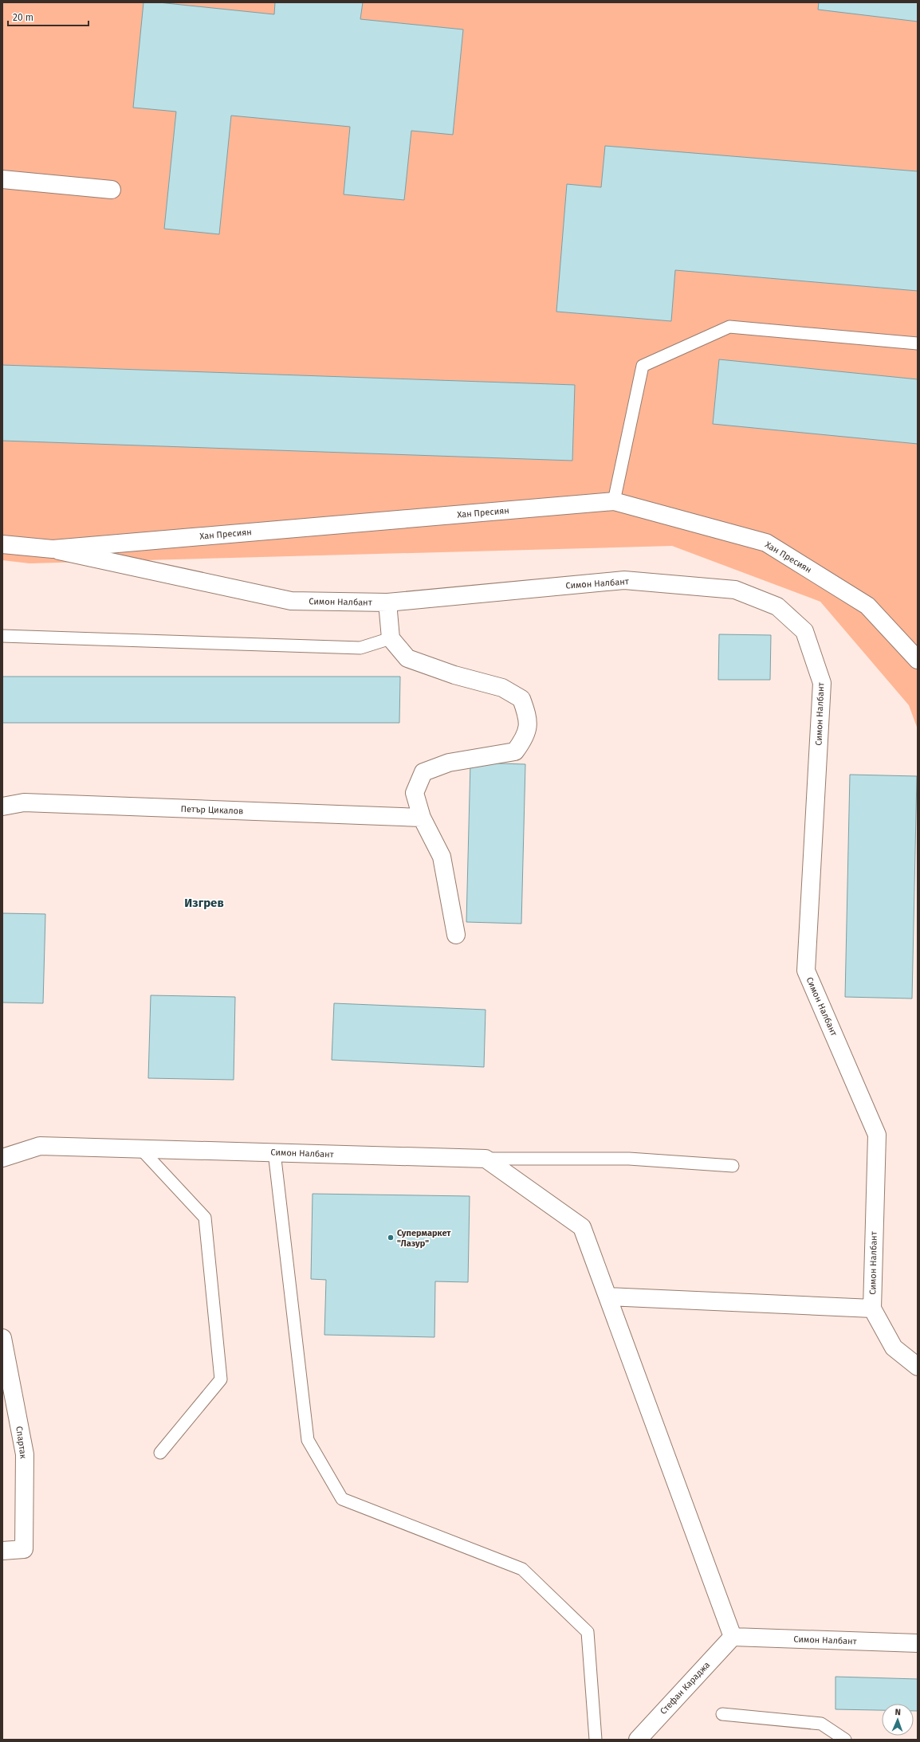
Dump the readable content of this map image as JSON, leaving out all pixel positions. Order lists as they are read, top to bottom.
{
  "streets": {
    "street": [
      "Хан Пресиян",
      "Симон Налбант",
      "Петър Цикалов",
      "Спартак",
      "Стефан Караджа"
    ]
  },
  "crossings": [
    ["Хан Пресиян", "Симон Налбант"],
    ["Симон Налбант", "Стефан Караджа"]
  ],
  "districts": ["Изгрев"],
  "places": ["Супермаркет \"Лазур\""],
  "scale_bar": "20 m",
  "north": "top"
}
